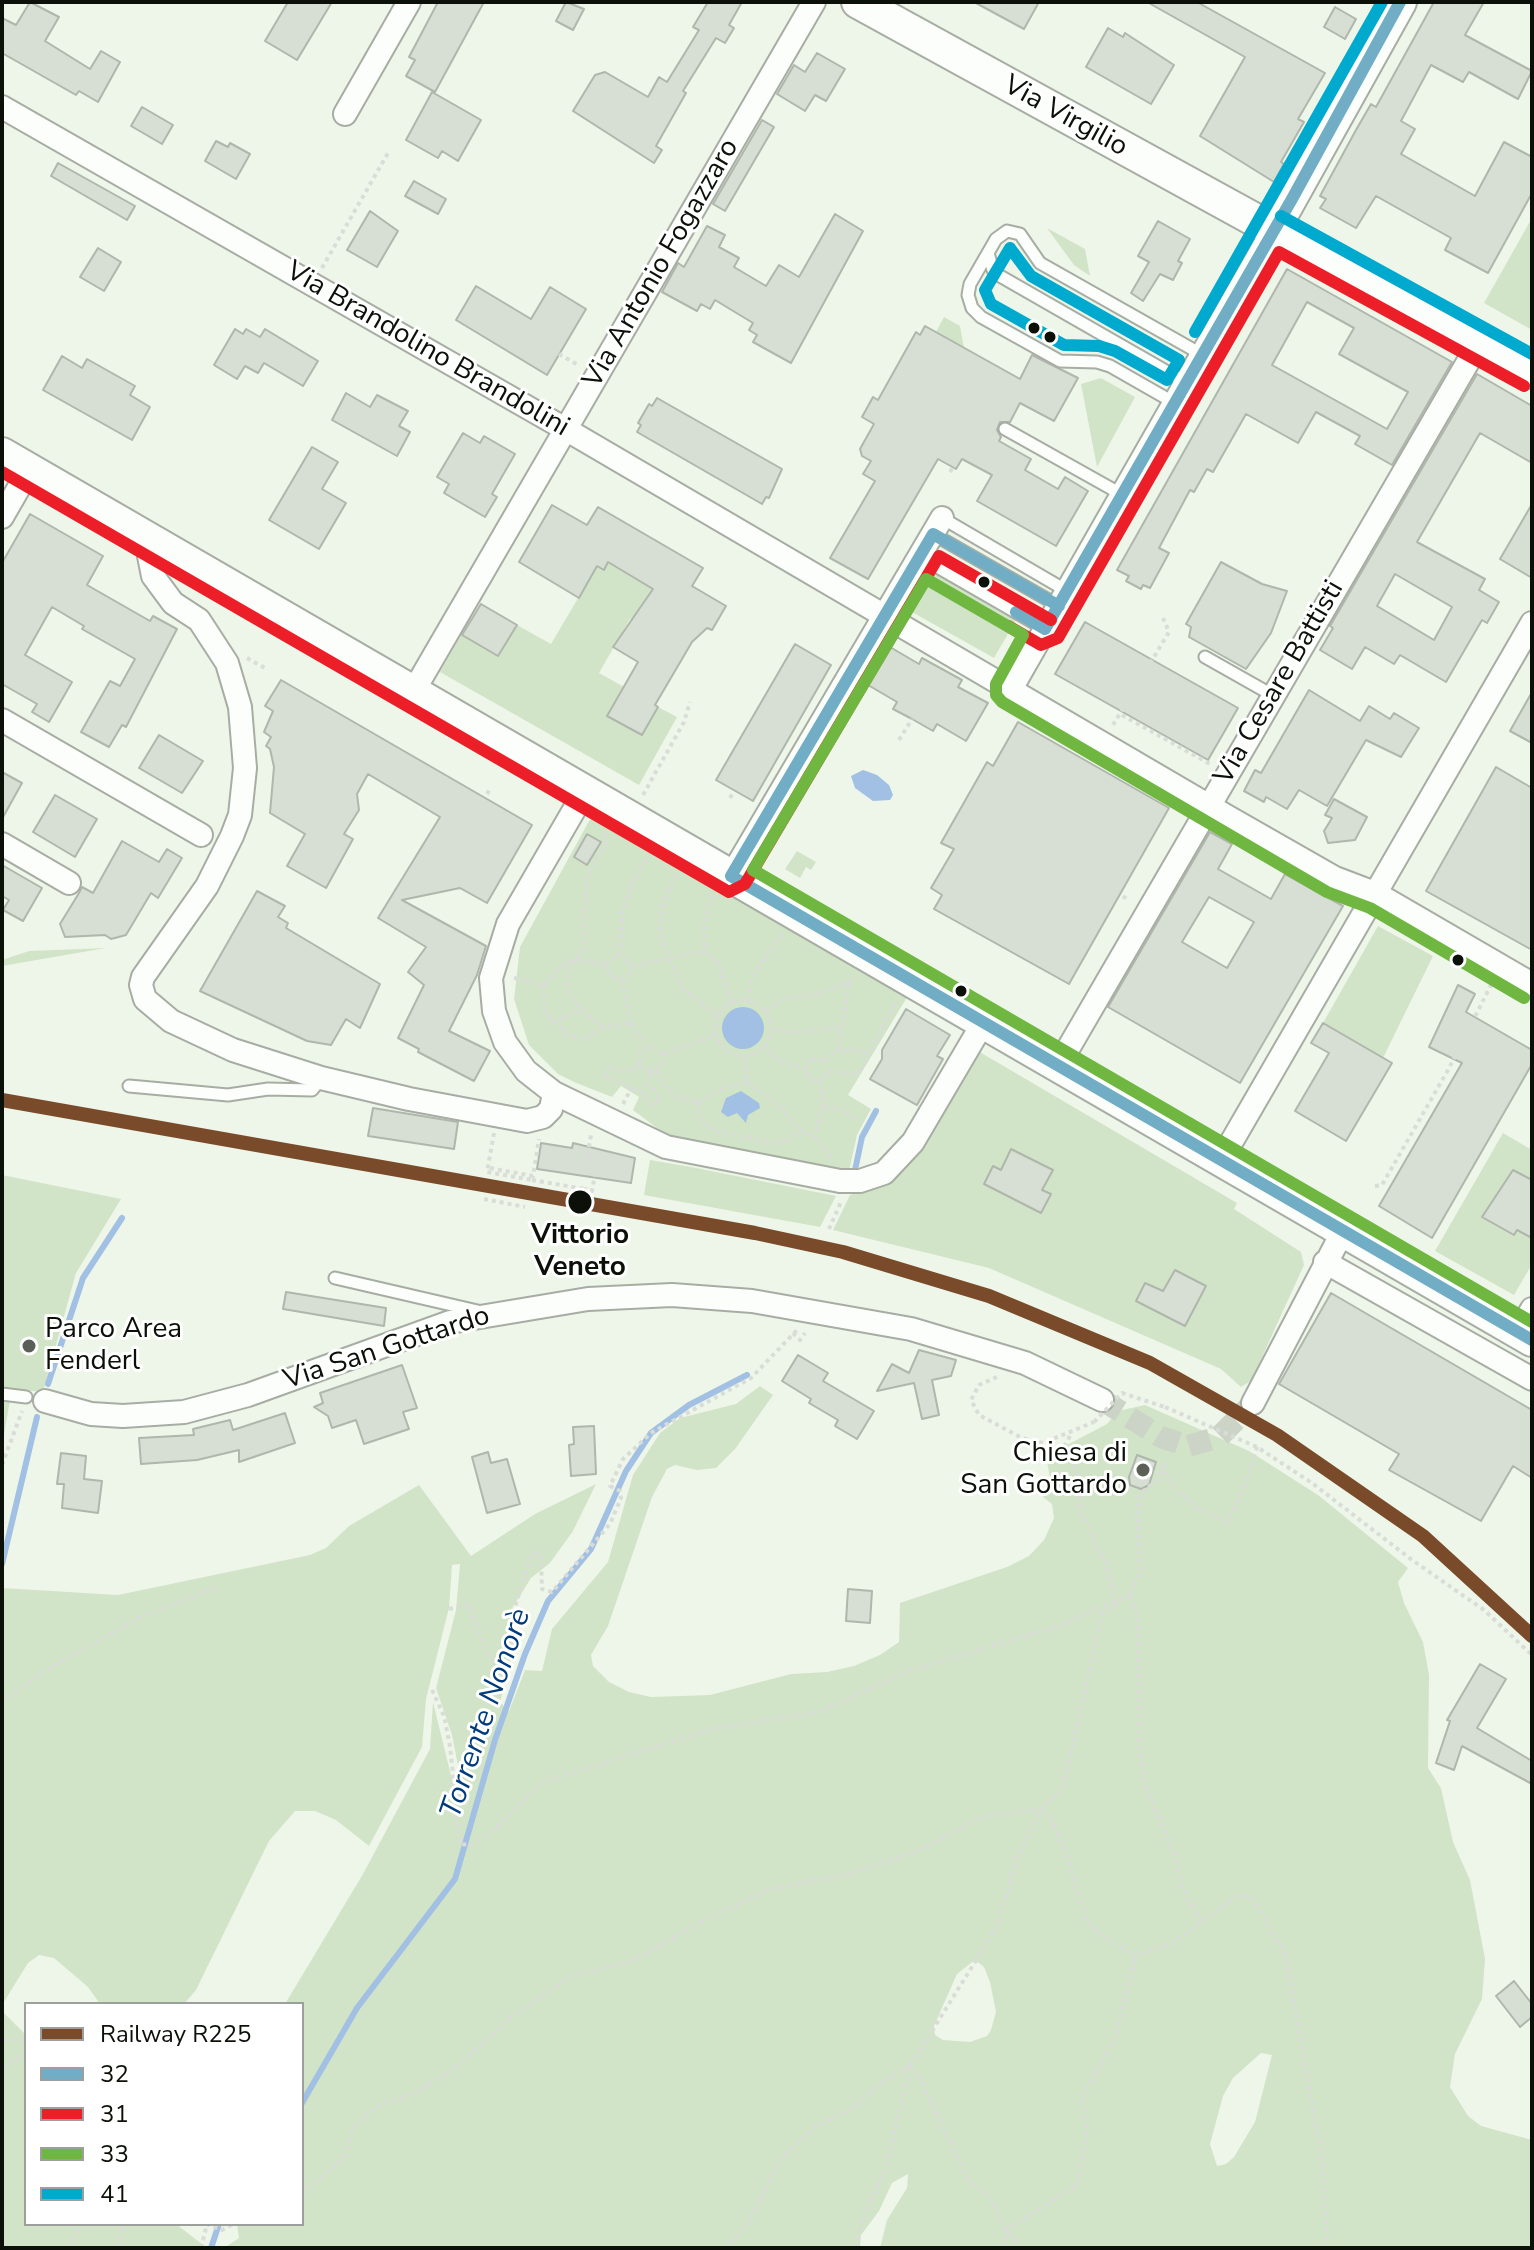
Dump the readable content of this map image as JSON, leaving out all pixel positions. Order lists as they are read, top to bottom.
{
  "streets": {
    "street": [
      "Via Virgilio",
      "Via Antonio Fogazzaro",
      "Via Brandolino Brandolini",
      "Via Cesare Battisti",
      "Via San Gottardo"
    ]
  },
  "crossings": [
    ["Via Virgilio", "Via Cesare Battisti"],
    ["Via Antonio Fogazzaro", "Via Brandolino Brandolini"],
    ["Via Brandolino Brandolini", "Via Cesare Battisti"]
  ],
  "water": ["Torrente Nonorè"],
  "places": ["Vittorio Veneto", "Parco Area Fenderl", "Chiesa di San Gottardo"],
  "lines": [
    "transit line 32",
    "transit line 41",
    "transit line 31",
    "transit line 33",
    "rail line R225"
  ],
  "legend": [
    "Railway R225",
    "32",
    "31",
    "33",
    "41"
  ]
}
